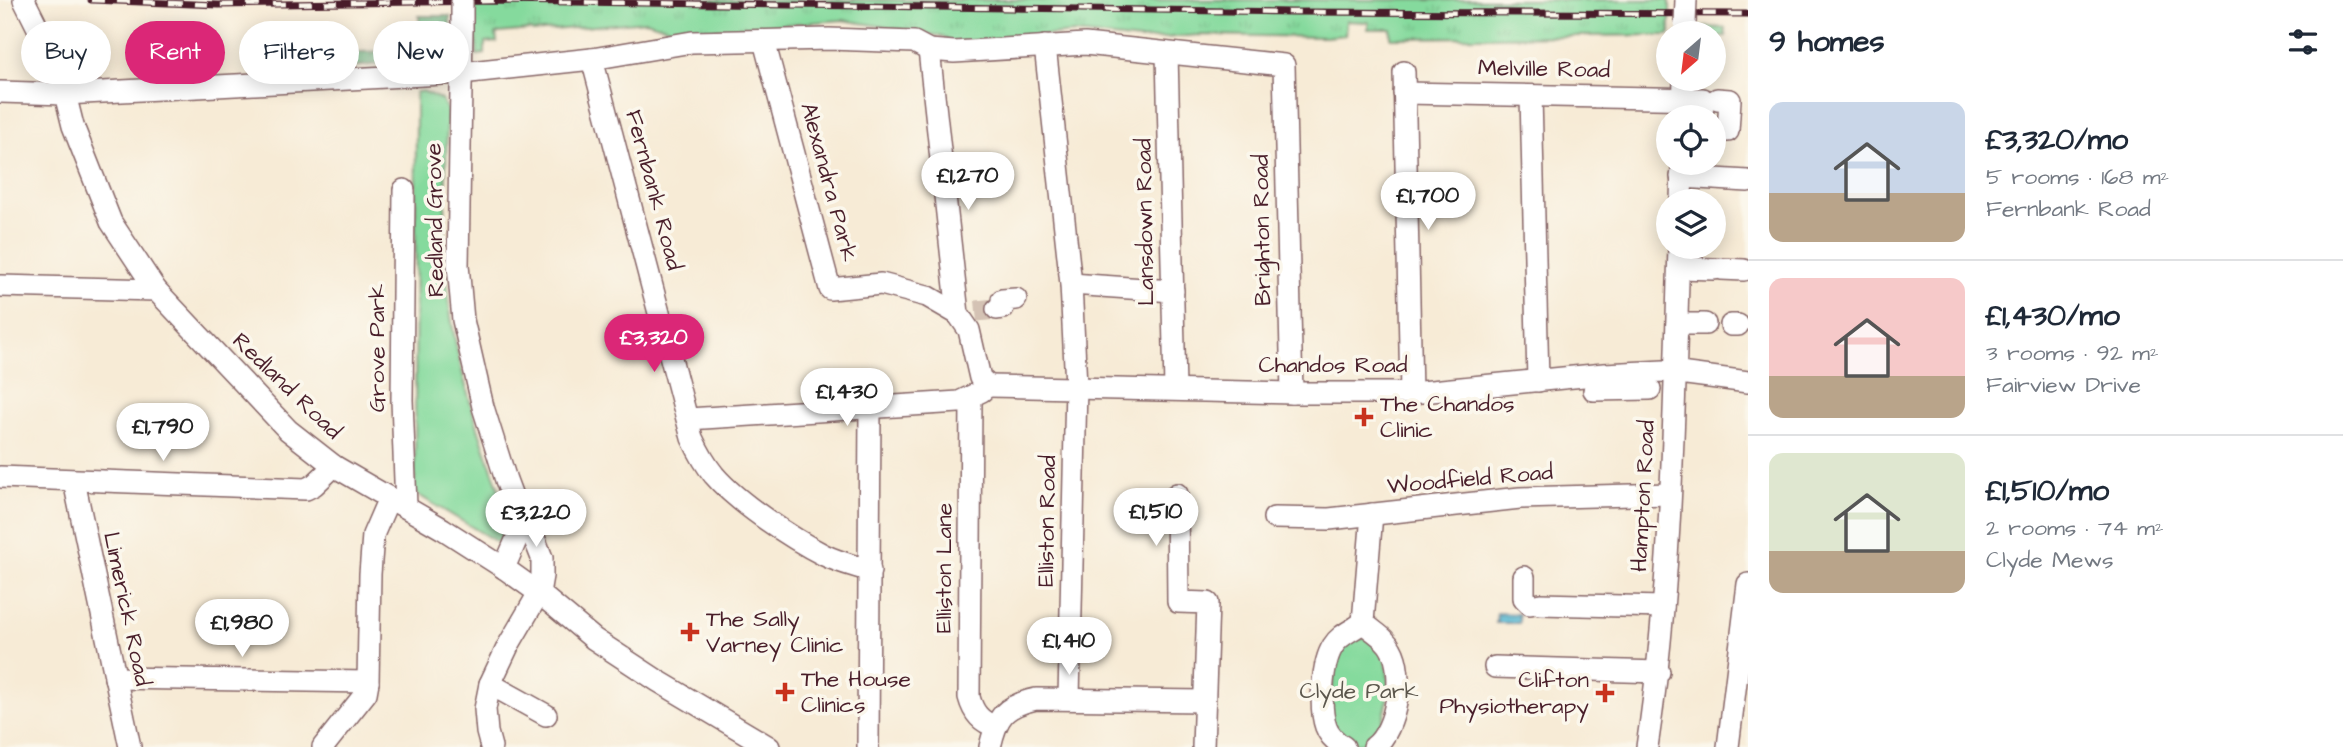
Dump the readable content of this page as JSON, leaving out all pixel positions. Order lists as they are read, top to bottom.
{
  "streets": {
    "street": [
      "Melville Road",
      "Alexandra Park",
      "Fernbank Road",
      "Redland Grove",
      "Lansdown Road",
      "Brighton Road",
      "Grove Park",
      "Chandos Road",
      "Redland Road",
      "Woodfield Road",
      "Hampton Road",
      "Elliston Road",
      "Elliston Lane",
      "Limerick Road"
    ]
  },
  "crossings": [
    ["Melville Road", "Chandos Road"],
    ["Fernbank Road", "Chandos Road"],
    ["Redland Grove", "Redland Road"],
    ["Lansdown Road", "Brighton Road"],
    ["Lansdown Road", "Chandos Road"],
    ["Brighton Road", "Chandos Road"],
    ["Grove Park", "Redland Road"],
    ["Chandos Road", "Hampton Road"],
    ["Chandos Road", "Elliston Road"],
    ["Chandos Road", "Elliston Lane"],
    ["Woodfield Road", "Hampton Road"]
  ],
  "parks": ["Clyde Park"],
  "places": {
    "health": [
      "The Chandos Clinic",
      "The Sally Varney Clinic",
      "The House Clinics",
      "Clifton Physiotherapy"
    ]
  },
  "north": "bottom left",
  "page": {
    "heading": "9 homes",
    "chip": [
      "Buy",
      "Rent",
      "Filters",
      "New"
    ],
    "list": [
      {
        "name": "£3,320/mo",
        "note": "5 rooms · 168 m² · Fernbank Road"
      },
      {
        "name": "£1,430/mo",
        "note": "3 rooms · 92 m² · Fairview Drive"
      },
      {
        "name": "£1,510/mo",
        "note": "2 rooms · 74 m² · Clyde Mews"
      }
    ],
    "price": [
      "£1,270",
      "£1,700",
      "£3,320",
      "£1,430",
      "£1,790",
      "£1,510",
      "£3,220",
      "£1,980",
      "£1,410"
    ]
  }
}
